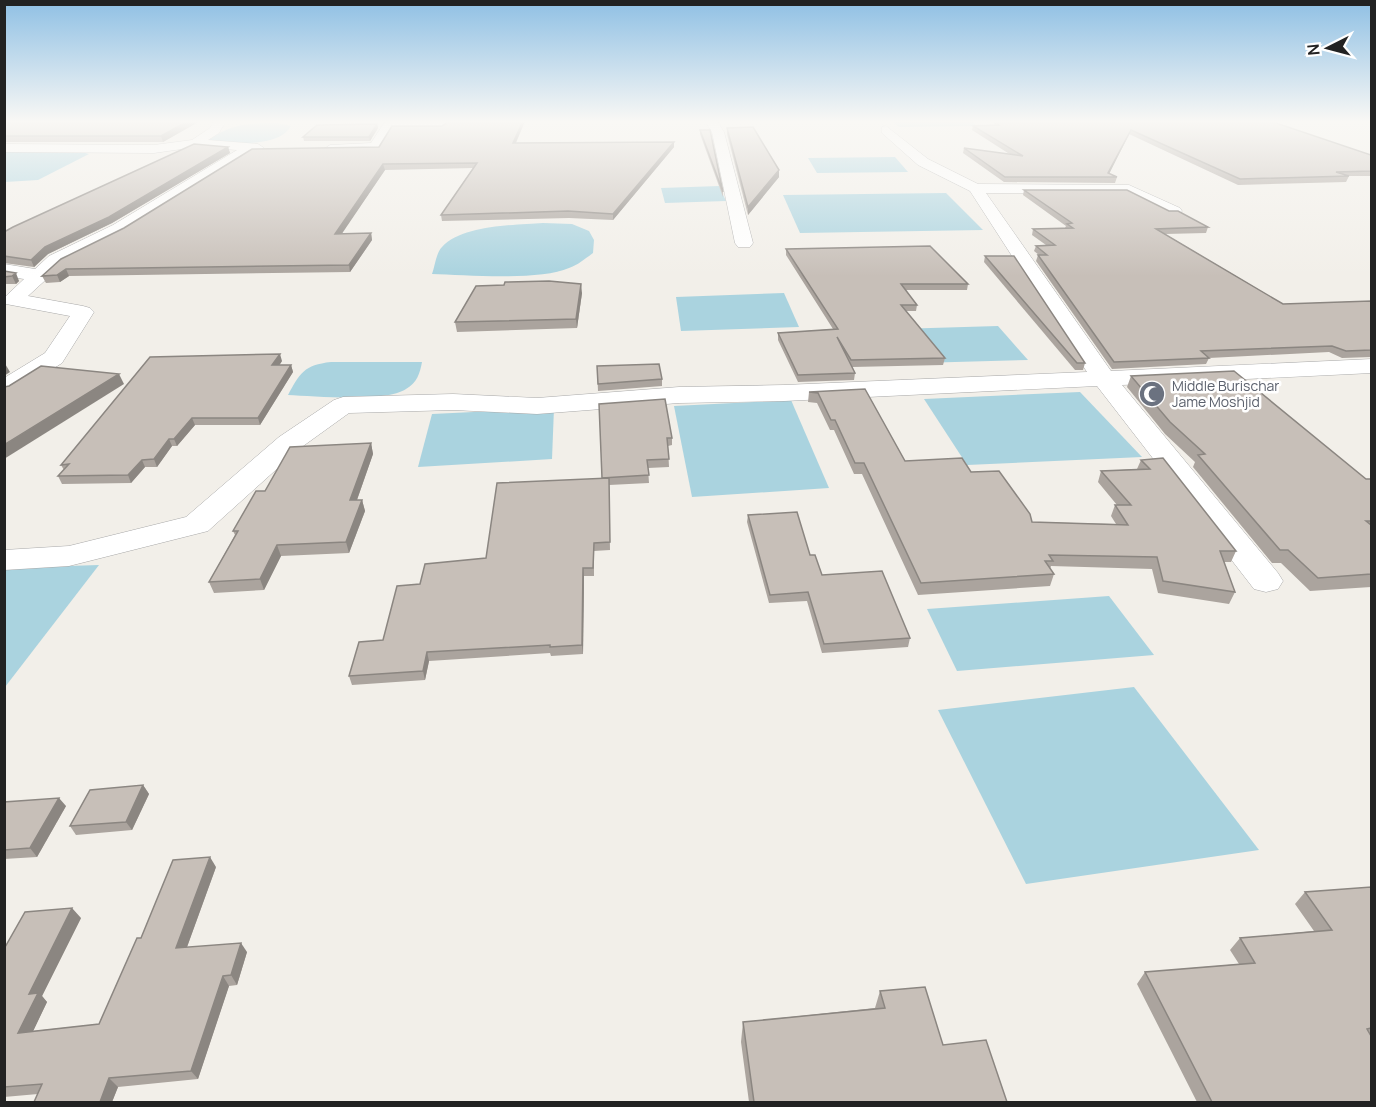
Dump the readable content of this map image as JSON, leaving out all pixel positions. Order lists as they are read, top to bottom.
{
  "places": {
    "mosque": ["Middle Burischar Jame Moshjid"]
  },
  "north": "left"
}
